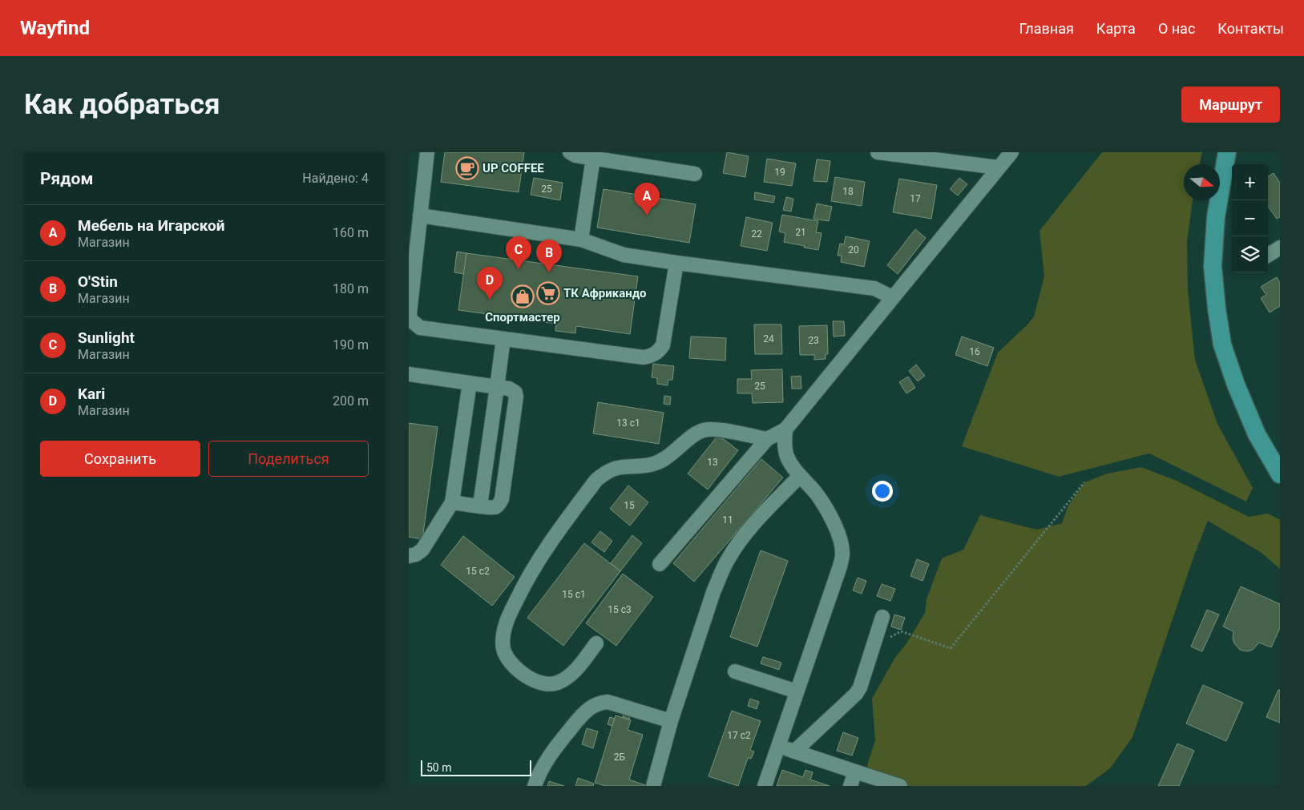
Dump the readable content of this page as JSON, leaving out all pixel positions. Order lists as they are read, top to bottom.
{
  "places": {
    "cafe": ["UP COFFEE"],
    "supermarket": ["ТК Африкандо"],
    "shop": ["Спортмастер"]
  },
  "house_numbers": [
    "19",
    "25",
    "18",
    "17",
    "21",
    "22",
    "20",
    "24",
    "23",
    "16",
    "25",
    "13 с1",
    "13",
    "15",
    "11",
    "15 с2",
    "15 с1",
    "15 с3",
    "17 с2",
    "2Б"
  ],
  "scale_bar": "50 m",
  "north": "right",
  "page": {
    "header": "Wayfind",
    "nav": [
      "Главная",
      "Карта",
      "О нас",
      "Контакты"
    ],
    "buttons": [
      "Маршрут",
      ["Сохранить", "Поделиться"]
    ],
    "title": "Как добраться",
    "heading": ["Рядом", "Найдено: 4"],
    "map_buttons": ["+", "−"],
    "pins": [
      "A",
      "C",
      "B",
      "D"
    ],
    "list": [
      {
        "mark": "A",
        "name": "Мебель на Игарской",
        "note": "Магазин",
        "value": "160 m"
      },
      {
        "mark": "B",
        "name": "O'Stin",
        "note": "Магазин",
        "value": "180 m"
      },
      {
        "mark": "C",
        "name": "Sunlight",
        "note": "Магазин",
        "value": "190 m"
      },
      {
        "mark": "D",
        "name": "Kari",
        "note": "Магазин",
        "value": "200 m"
      }
    ],
    "scale": "50 m"
  }
}
